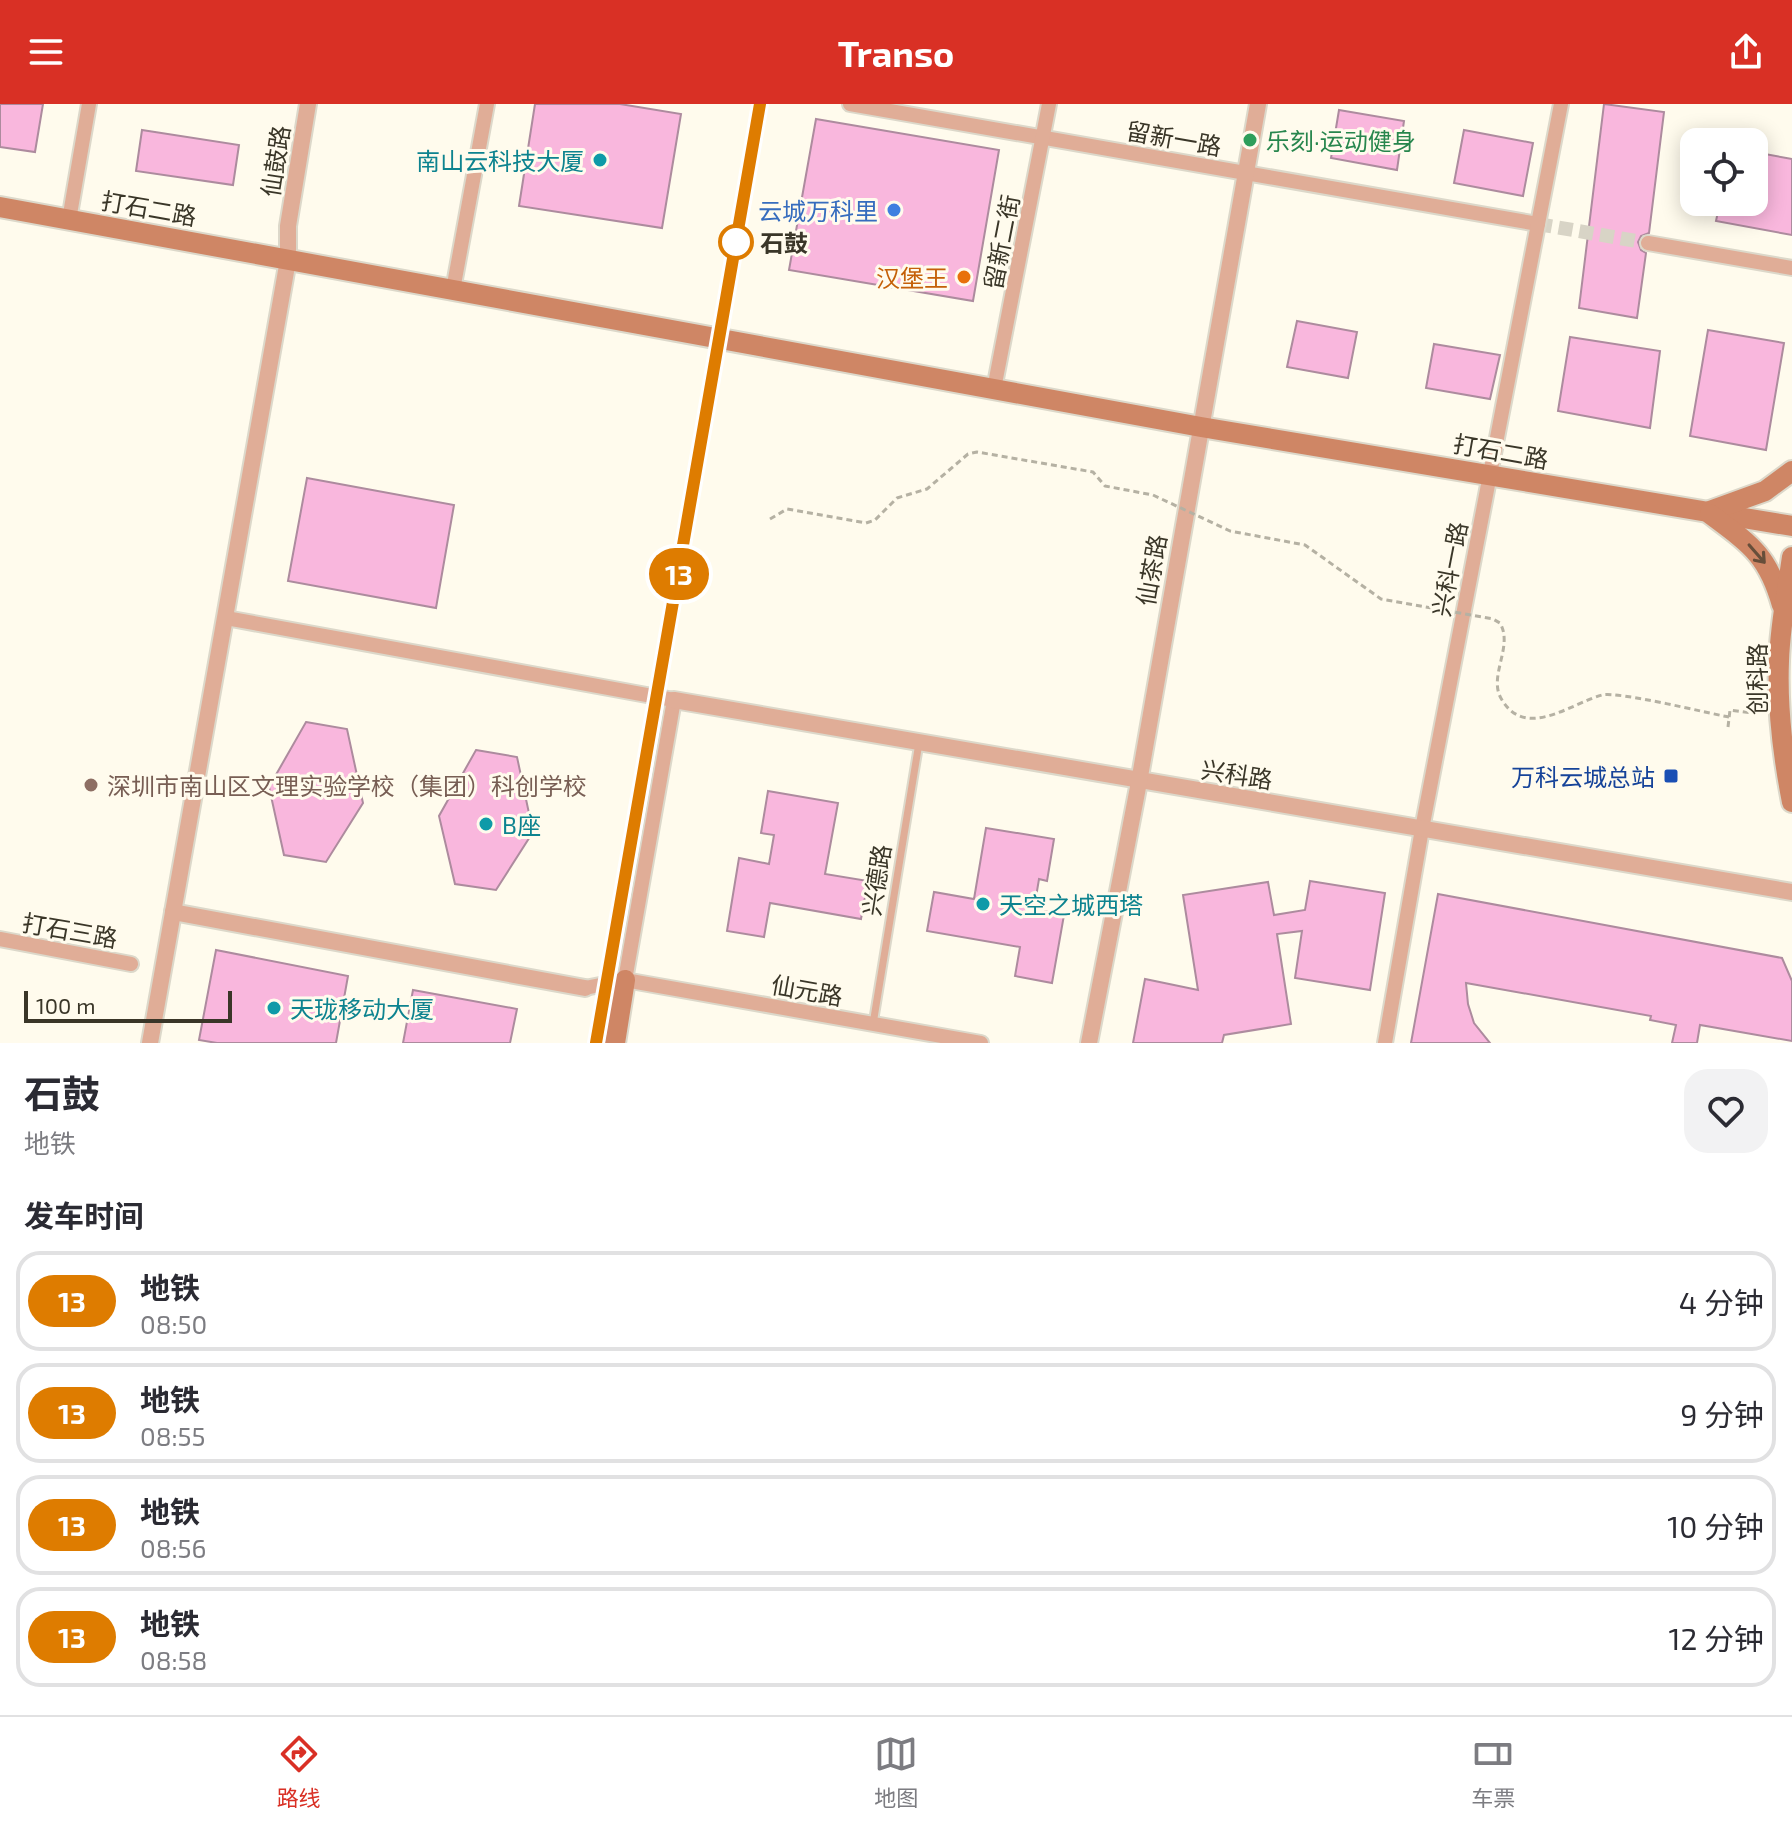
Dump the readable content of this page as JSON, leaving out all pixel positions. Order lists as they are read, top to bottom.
{
  "streets": {
    "main road": ["打石二路", "创科路"],
    "street": [
      "留新一路",
      "仙鼓路",
      "留新二街",
      "兴科一路",
      "仙茶路",
      "兴科路",
      "打石三路",
      "仙元路"
    ],
    "lane": ["兴德路"]
  },
  "crossings": [
    ["留新一路", "留新二街"],
    ["留新一路", "兴科一路"],
    ["留新一路", "仙茶路"],
    ["仙鼓路", "打石二路"],
    ["打石二路", "留新二街"],
    ["打石二路", "兴科一路"],
    ["打石二路", "仙茶路"],
    ["兴科一路", "兴科路"],
    ["仙茶路", "兴科路"],
    ["兴科路", "兴德路"],
    ["兴德路", "仙元路"]
  ],
  "places": {
    "other": [
      "乐刻·运动健身",
      "南山云科技大厦",
      "云城万科里",
      "石鼓",
      "汉堡王",
      "深圳市南山区文理实验学校（集团）科创学校",
      "B座",
      "天空之城西塔",
      "天珑移动大厦"
    ],
    "transit": ["万科云城总站"]
  },
  "lines": ["metro line 13"],
  "scale_bar": "100 m",
  "page": {
    "header": "Transo",
    "on_map": "13",
    "scale": "100 m",
    "heading": [
      ["石鼓", "地铁"],
      "发车时间"
    ],
    "list": [
      {
        "mark": "13",
        "name": "地铁",
        "note": "08:50",
        "value": "4 分钟"
      },
      {
        "mark": "13",
        "name": "地铁",
        "note": "08:55",
        "value": "9 分钟"
      },
      {
        "mark": "13",
        "name": "地铁",
        "note": "08:56",
        "value": "10 分钟"
      },
      {
        "mark": "13",
        "name": "地铁",
        "note": "08:58",
        "value": "12 分钟"
      }
    ],
    "tabs": ["路线", "地图", "车票"]
  }
}
